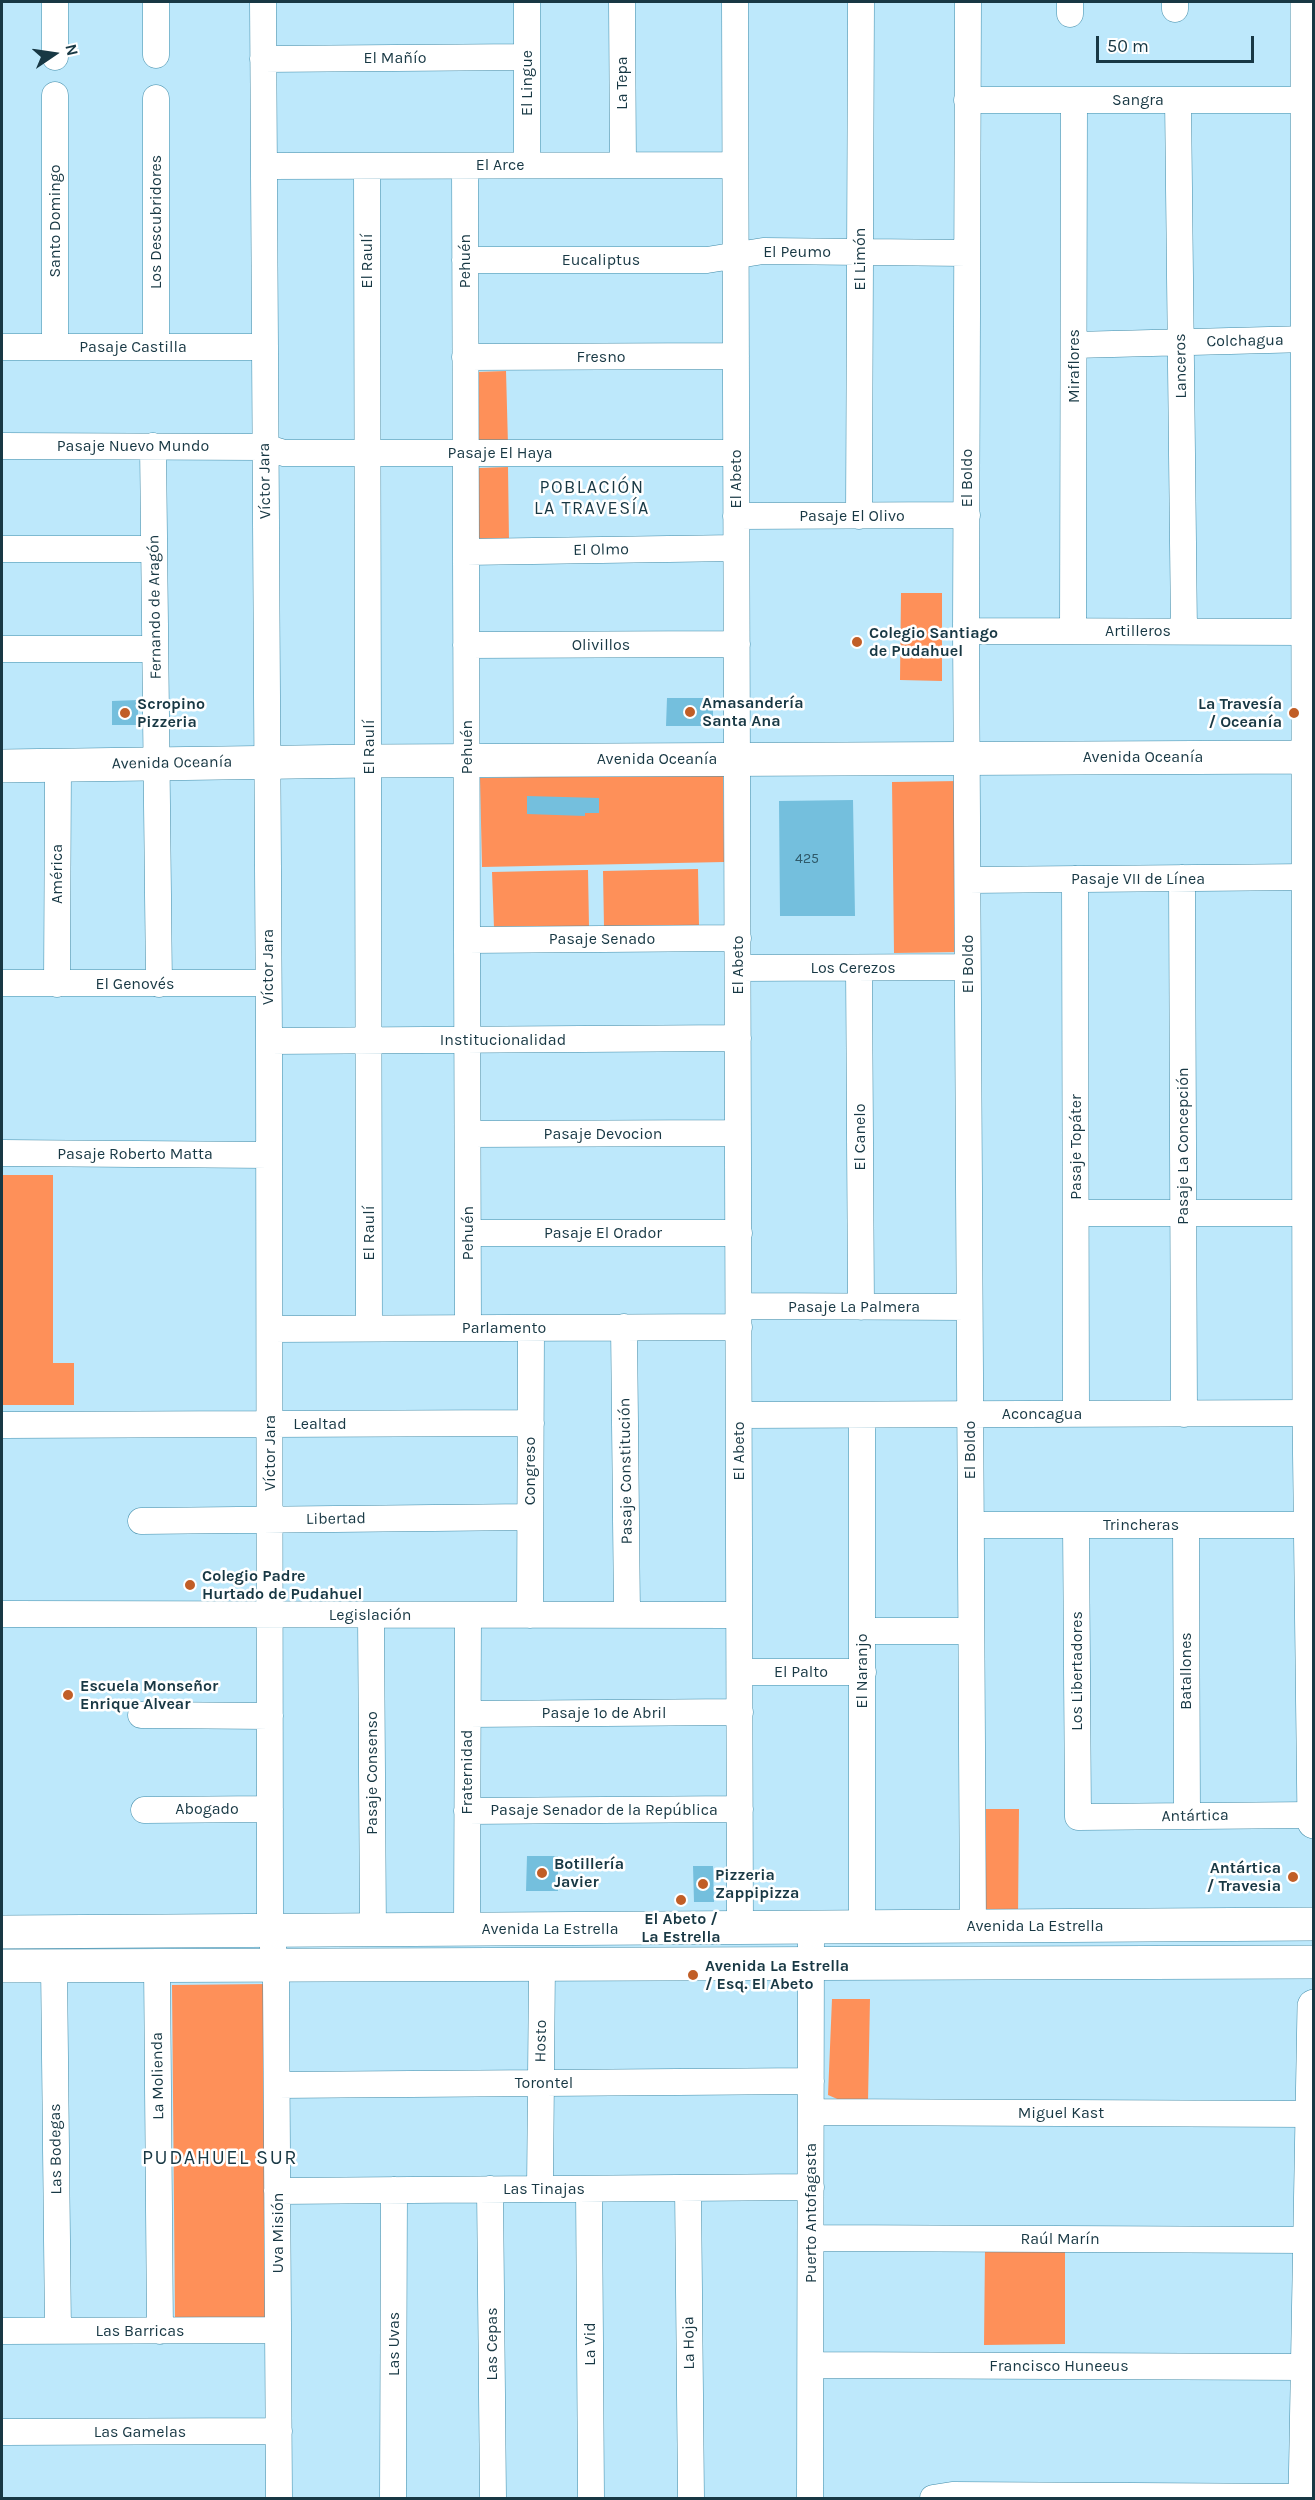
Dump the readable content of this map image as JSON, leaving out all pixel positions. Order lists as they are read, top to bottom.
{
  "streets": {
    "street": [
      "El Mañío",
      "El Lingue",
      "La Tepa",
      "Sangra",
      "El Arce",
      "Santo Domingo",
      "Los Descubridores",
      "El Peumo",
      "El Limón",
      "Eucaliptus",
      "El Raulí",
      "Pehuén",
      "Colchagua",
      "Pasaje Castilla",
      "Fresno",
      "Miraflores",
      "Lanceros",
      "Pasaje Nuevo Mundo",
      "Pasaje El Haya",
      "El Boldo",
      "El Abeto",
      "Víctor Jara",
      "Pasaje El Olivo",
      "El Olmo",
      "Fernando de Aragón",
      "Artilleros",
      "Olivillos",
      "Avenida Oceanía",
      "América",
      "Pasaje VII de Línea",
      "Pasaje Senado",
      "Los Cerezos",
      "El Genovés",
      "Institucionalidad",
      "Pasaje Devocion",
      "El Canelo",
      "Pasaje La Concepción",
      "Pasaje Topáter",
      "Pasaje Roberto Matta",
      "Pasaje El Orador",
      "Pasaje La Palmera",
      "Parlamento",
      "Aconcagua",
      "Lealtad",
      "Congreso",
      "Pasaje Constitución",
      "Libertad",
      "Trincheras",
      "Legislación",
      "El Naranjo",
      "Los Libertadores",
      "Batallones",
      "El Palto",
      "Pasaje 1º de Abril",
      "Fraternidad",
      "Pasaje Consenso",
      "Abogado",
      "Pasaje Senador de la República",
      "Antártica",
      "Avenida La Estrella",
      "Hosto",
      "La Molienda",
      "Torontel",
      "Miguel Kast",
      "Las Bodegas",
      "Las Tinajas",
      "Puerto Antofagasta",
      "Uva Misión",
      "Raúl Marín",
      "Las Barricas",
      "La Hoja",
      "Las Uvas",
      "Las Cepas",
      "La Vid",
      "Francisco Huneeus",
      "Las Gamelas"
    ]
  },
  "crossings": [
    ["El Mañío", "El Lingue"],
    ["El Mañío", "Víctor Jara"],
    ["El Lingue", "El Arce"],
    ["La Tepa", "El Arce"],
    ["Sangra", "Miraflores"],
    ["Sangra", "Lanceros"],
    ["Sangra", "El Boldo"],
    ["El Arce", "El Raulí"],
    ["El Arce", "Pehuén"],
    ["El Arce", "El Abeto"],
    ["El Arce", "Víctor Jara"],
    ["Santo Domingo", "Pasaje Castilla"],
    ["Los Descubridores", "Pasaje Castilla"],
    ["El Peumo", "El Limón"],
    ["El Peumo", "Eucaliptus"],
    ["El Peumo", "El Boldo"],
    ["El Peumo", "El Abeto"],
    ["El Limón", "Pasaje El Olivo"],
    ["Eucaliptus", "Pehuén"],
    ["Eucaliptus", "El Abeto"],
    ["El Raulí", "Pasaje El Haya"],
    ["El Raulí", "Avenida Oceanía"],
    ["El Raulí", "Institucionalidad"],
    ["El Raulí", "Parlamento"],
    ["Pehuén", "Fresno"],
    ["Pehuén", "Pasaje El Haya"],
    ["Pehuén", "El Olmo"],
    ["Pehuén", "Olivillos"],
    ["Pehuén", "Avenida Oceanía"],
    ["Pehuén", "Pasaje Senado"],
    ["Pehuén", "Institucionalidad"],
    ["Pehuén", "Pasaje Devocion"],
    ["Pehuén", "Pasaje El Orador"],
    ["Pehuén", "Parlamento"],
    ["Colchagua", "Miraflores"],
    ["Colchagua", "Lanceros"],
    ["Pasaje Castilla", "Víctor Jara"],
    ["Fresno", "El Abeto"],
    ["Miraflores", "Artilleros"],
    ["Lanceros", "Artilleros"],
    ["Pasaje Nuevo Mundo", "Pasaje El Haya"],
    ["Pasaje Nuevo Mundo", "Víctor Jara"],
    ["Pasaje Nuevo Mundo", "Fernando de Aragón"],
    ["Pasaje El Haya", "El Abeto"],
    ["Pasaje El Haya", "Víctor Jara"],
    ["El Boldo", "Pasaje El Olivo"],
    ["El Boldo", "Artilleros"],
    ["El Boldo", "Avenida Oceanía"],
    ["El Boldo", "Pasaje VII de Línea"],
    ["El Boldo", "Los Cerezos"],
    ["El Boldo", "Pasaje La Palmera"],
    ["El Boldo", "Aconcagua"],
    ["El Boldo", "Trincheras"],
    ["El Boldo", "Avenida La Estrella"],
    ["El Abeto", "Pasaje El Olivo"],
    ["El Abeto", "El Olmo"],
    ["El Abeto", "Olivillos"],
    ["El Abeto", "Avenida Oceanía"],
    ["El Abeto", "Pasaje Senado"],
    ["El Abeto", "Los Cerezos"],
    ["El Abeto", "Institucionalidad"],
    ["El Abeto", "Pasaje Devocion"],
    ["El Abeto", "Pasaje El Orador"],
    ["El Abeto", "Pasaje La Palmera"],
    ["El Abeto", "Parlamento"],
    ["El Abeto", "Aconcagua"],
    ["El Abeto", "Legislación"],
    ["El Abeto", "El Palto"],
    ["El Abeto", "Pasaje 1º de Abril"],
    ["El Abeto", "Pasaje Senador de la República"],
    ["El Abeto", "Avenida La Estrella"],
    ["Víctor Jara", "Avenida Oceanía"],
    ["Víctor Jara", "El Genovés"],
    ["Víctor Jara", "Institucionalidad"],
    ["Víctor Jara", "Pasaje Roberto Matta"],
    ["Víctor Jara", "Parlamento"],
    ["Víctor Jara", "Lealtad"],
    ["Víctor Jara", "Libertad"],
    ["Víctor Jara", "Legislación"],
    ["Víctor Jara", "Abogado"],
    ["Víctor Jara", "Avenida La Estrella"],
    ["Víctor Jara", "Uva Misión"],
    ["Fernando de Aragón", "Avenida Oceanía"],
    ["Fernando de Aragón", "El Genovés"],
    ["Avenida Oceanía", "América"],
    ["América", "El Genovés"],
    ["Pasaje VII de Línea", "Pasaje La Concepción"],
    ["Pasaje VII de Línea", "Pasaje Topáter"],
    ["Los Cerezos", "El Canelo"],
    ["El Canelo", "Pasaje La Palmera"],
    ["Pasaje La Concepción", "Aconcagua"],
    ["Pasaje Topáter", "Aconcagua"],
    ["Pasaje La Palmera", "Parlamento"],
    ["Parlamento", "Congreso"],
    ["Parlamento", "Pasaje Constitución"],
    ["Aconcagua", "El Naranjo"],
    ["Lealtad", "Congreso"],
    ["Congreso", "Libertad"],
    ["Congreso", "Legislación"],
    ["Pasaje Constitución", "Legislación"],
    ["Trincheras", "Los Libertadores"],
    ["Trincheras", "Batallones"],
    ["Legislación", "Fraternidad"],
    ["Legislación", "Pasaje Consenso"],
    ["El Naranjo", "El Palto"],
    ["El Naranjo", "Avenida La Estrella"],
    ["Los Libertadores", "Antártica"],
    ["Batallones", "Antártica"],
    ["Pasaje 1º de Abril", "Fraternidad"],
    ["Fraternidad", "Pasaje Senador de la República"],
    ["Fraternidad", "Avenida La Estrella"],
    ["Pasaje Consenso", "Avenida La Estrella"],
    ["Avenida La Estrella", "Puerto Antofagasta"],
    ["Avenida La Estrella", "Uva Misión"],
    ["Hosto", "Torontel"],
    ["Hosto", "Las Tinajas"],
    ["La Molienda", "Las Barricas"],
    ["Torontel", "Puerto Antofagasta"],
    ["Torontel", "Uva Misión"],
    ["Miguel Kast", "Puerto Antofagasta"],
    ["Las Bodegas", "Las Barricas"],
    ["Las Tinajas", "Puerto Antofagasta"],
    ["Las Tinajas", "Uva Misión"],
    ["Las Tinajas", "La Hoja"],
    ["Las Tinajas", "Las Uvas"],
    ["Las Tinajas", "Las Cepas"],
    ["Las Tinajas", "La Vid"],
    ["Puerto Antofagasta", "Raúl Marín"],
    ["Puerto Antofagasta", "Francisco Huneeus"],
    ["Uva Misión", "Las Barricas"],
    ["Uva Misión", "Las Gamelas"]
  ],
  "districts": ["POBLACIÓN LA TRAVESÍA", "PUDAHUEL SUR"],
  "places": [
    "Colegio Santiago de Pudahuel",
    "Amasandería Santa Ana",
    "Scropino Pizzeria",
    "La Travesía / Oceanía",
    "Colegio Padre Hurtado de Pudahuel",
    "Escuela Monseñor Enrique Alvear",
    "Botillería Javier",
    "Antártica / Travesia",
    "Pizzeria Zappipizza",
    "El Abeto / La Estrella",
    "Avenida La Estrella / Esq. El Abeto"
  ],
  "house_numbers": ["425"],
  "scale_bar": "50 m",
  "north": "right"
}
